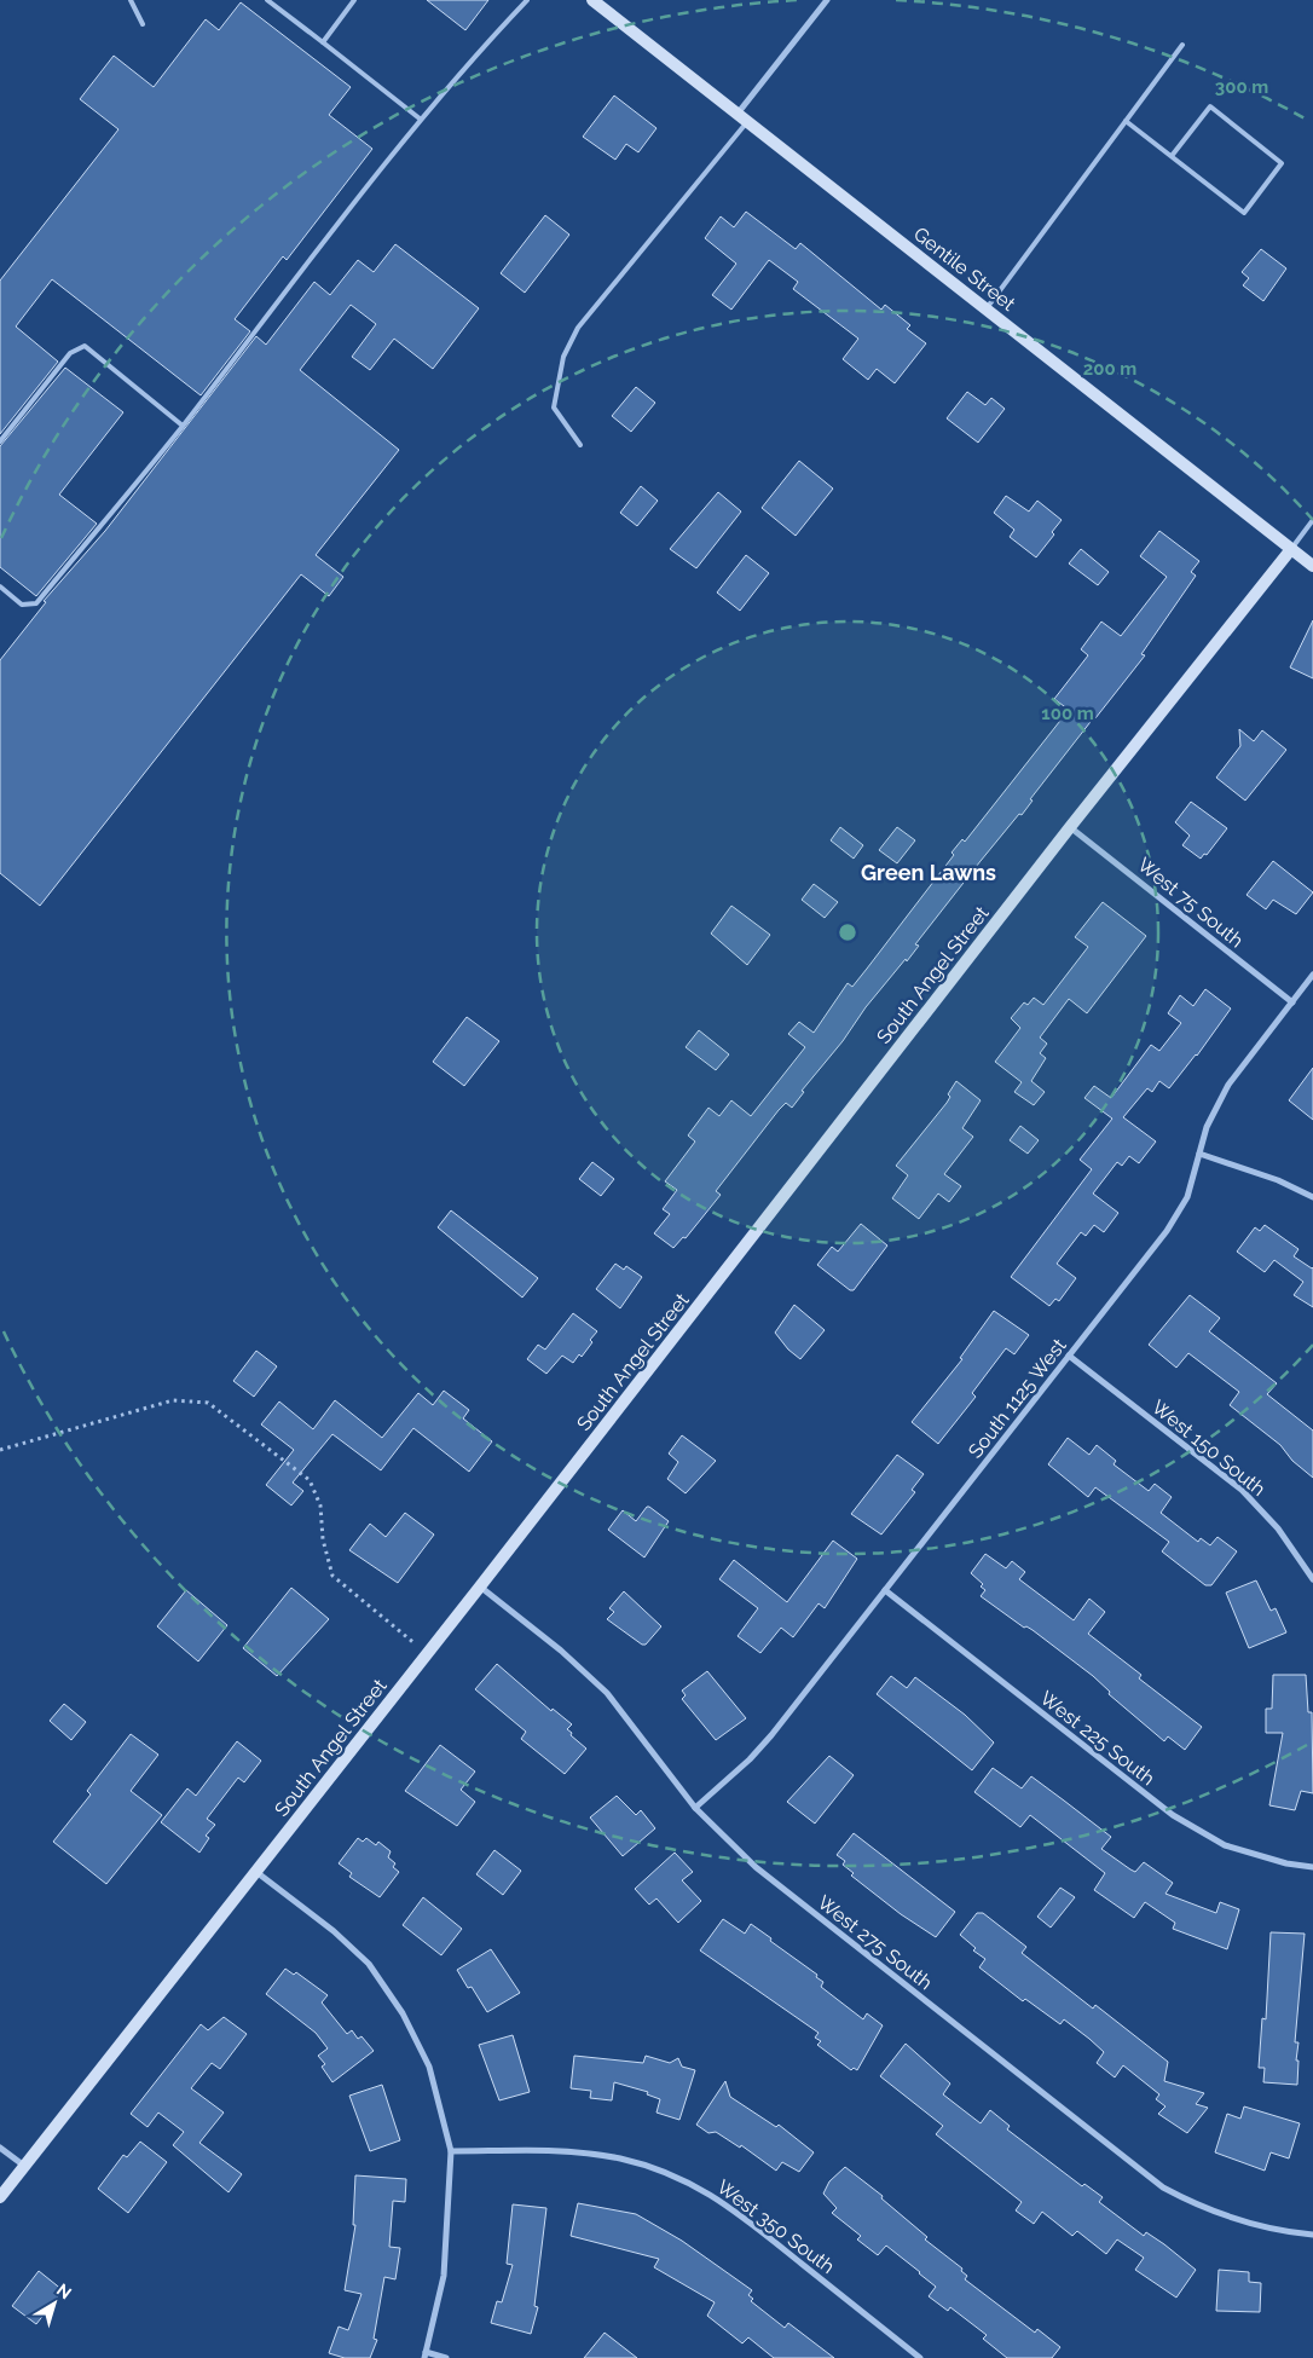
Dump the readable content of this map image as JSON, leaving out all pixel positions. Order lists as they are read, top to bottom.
{
  "streets": {
    "main road": ["Gentile Street", "South Angel Street"],
    "street": [
      "West 75 South",
      "South 1125 West",
      "West 150 South",
      "West 225 South",
      "West 275 South",
      "West 350 South"
    ]
  },
  "crossings": [
    ["Gentile Street", "South Angel Street"],
    ["West 75 South", "South Angel Street"],
    ["West 75 South", "South 1125 West"],
    ["South Angel Street", "West 275 South"],
    ["South 1125 West", "West 150 South"],
    ["South 1125 West", "West 225 South"],
    ["South 1125 West", "West 275 South"]
  ],
  "districts": ["Green Lawns"],
  "north": "top right",
  "rings": ["300 m", "200 m", "100 m"]
}
